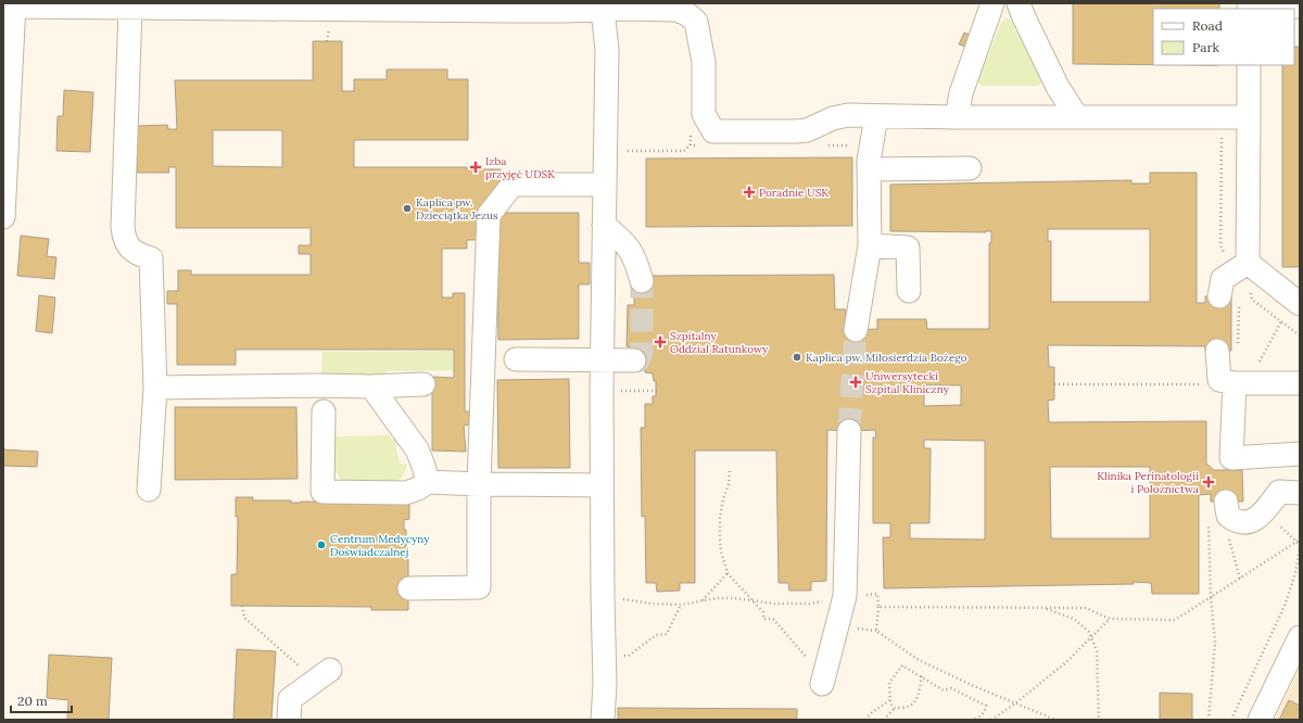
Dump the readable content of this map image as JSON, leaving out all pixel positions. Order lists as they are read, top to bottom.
{
  "places": {
    "health": [
      "Izba przyjęć UDSK",
      "Poradnie USK",
      "Szpitalny Oddział Ratunkowy",
      "Uniwersytecki Szpital Kliniczny",
      "Klinika Perinatologii i Położnictwa"
    ],
    "other": ["Kaplica pw. Dzieciątka Jezus", "Kaplica pw. Miłosierdzia Bożego", "Centrum Medycyny Doświadczalnej"]
  },
  "legend": ["Road", "Park"],
  "scale_bar": "20 m"
}
